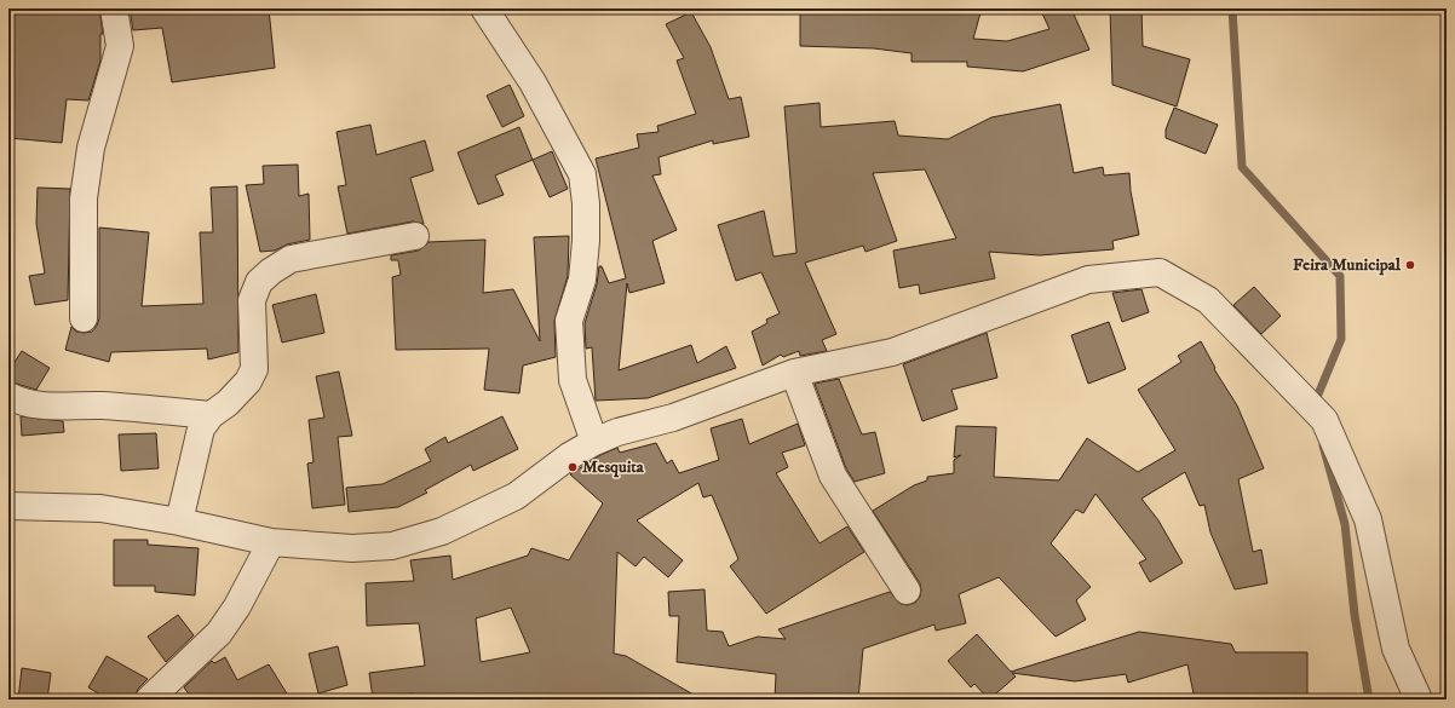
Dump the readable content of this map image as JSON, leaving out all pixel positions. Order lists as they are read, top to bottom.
{
  "places": ["Feira Municipal", "Mesquita"]
}
